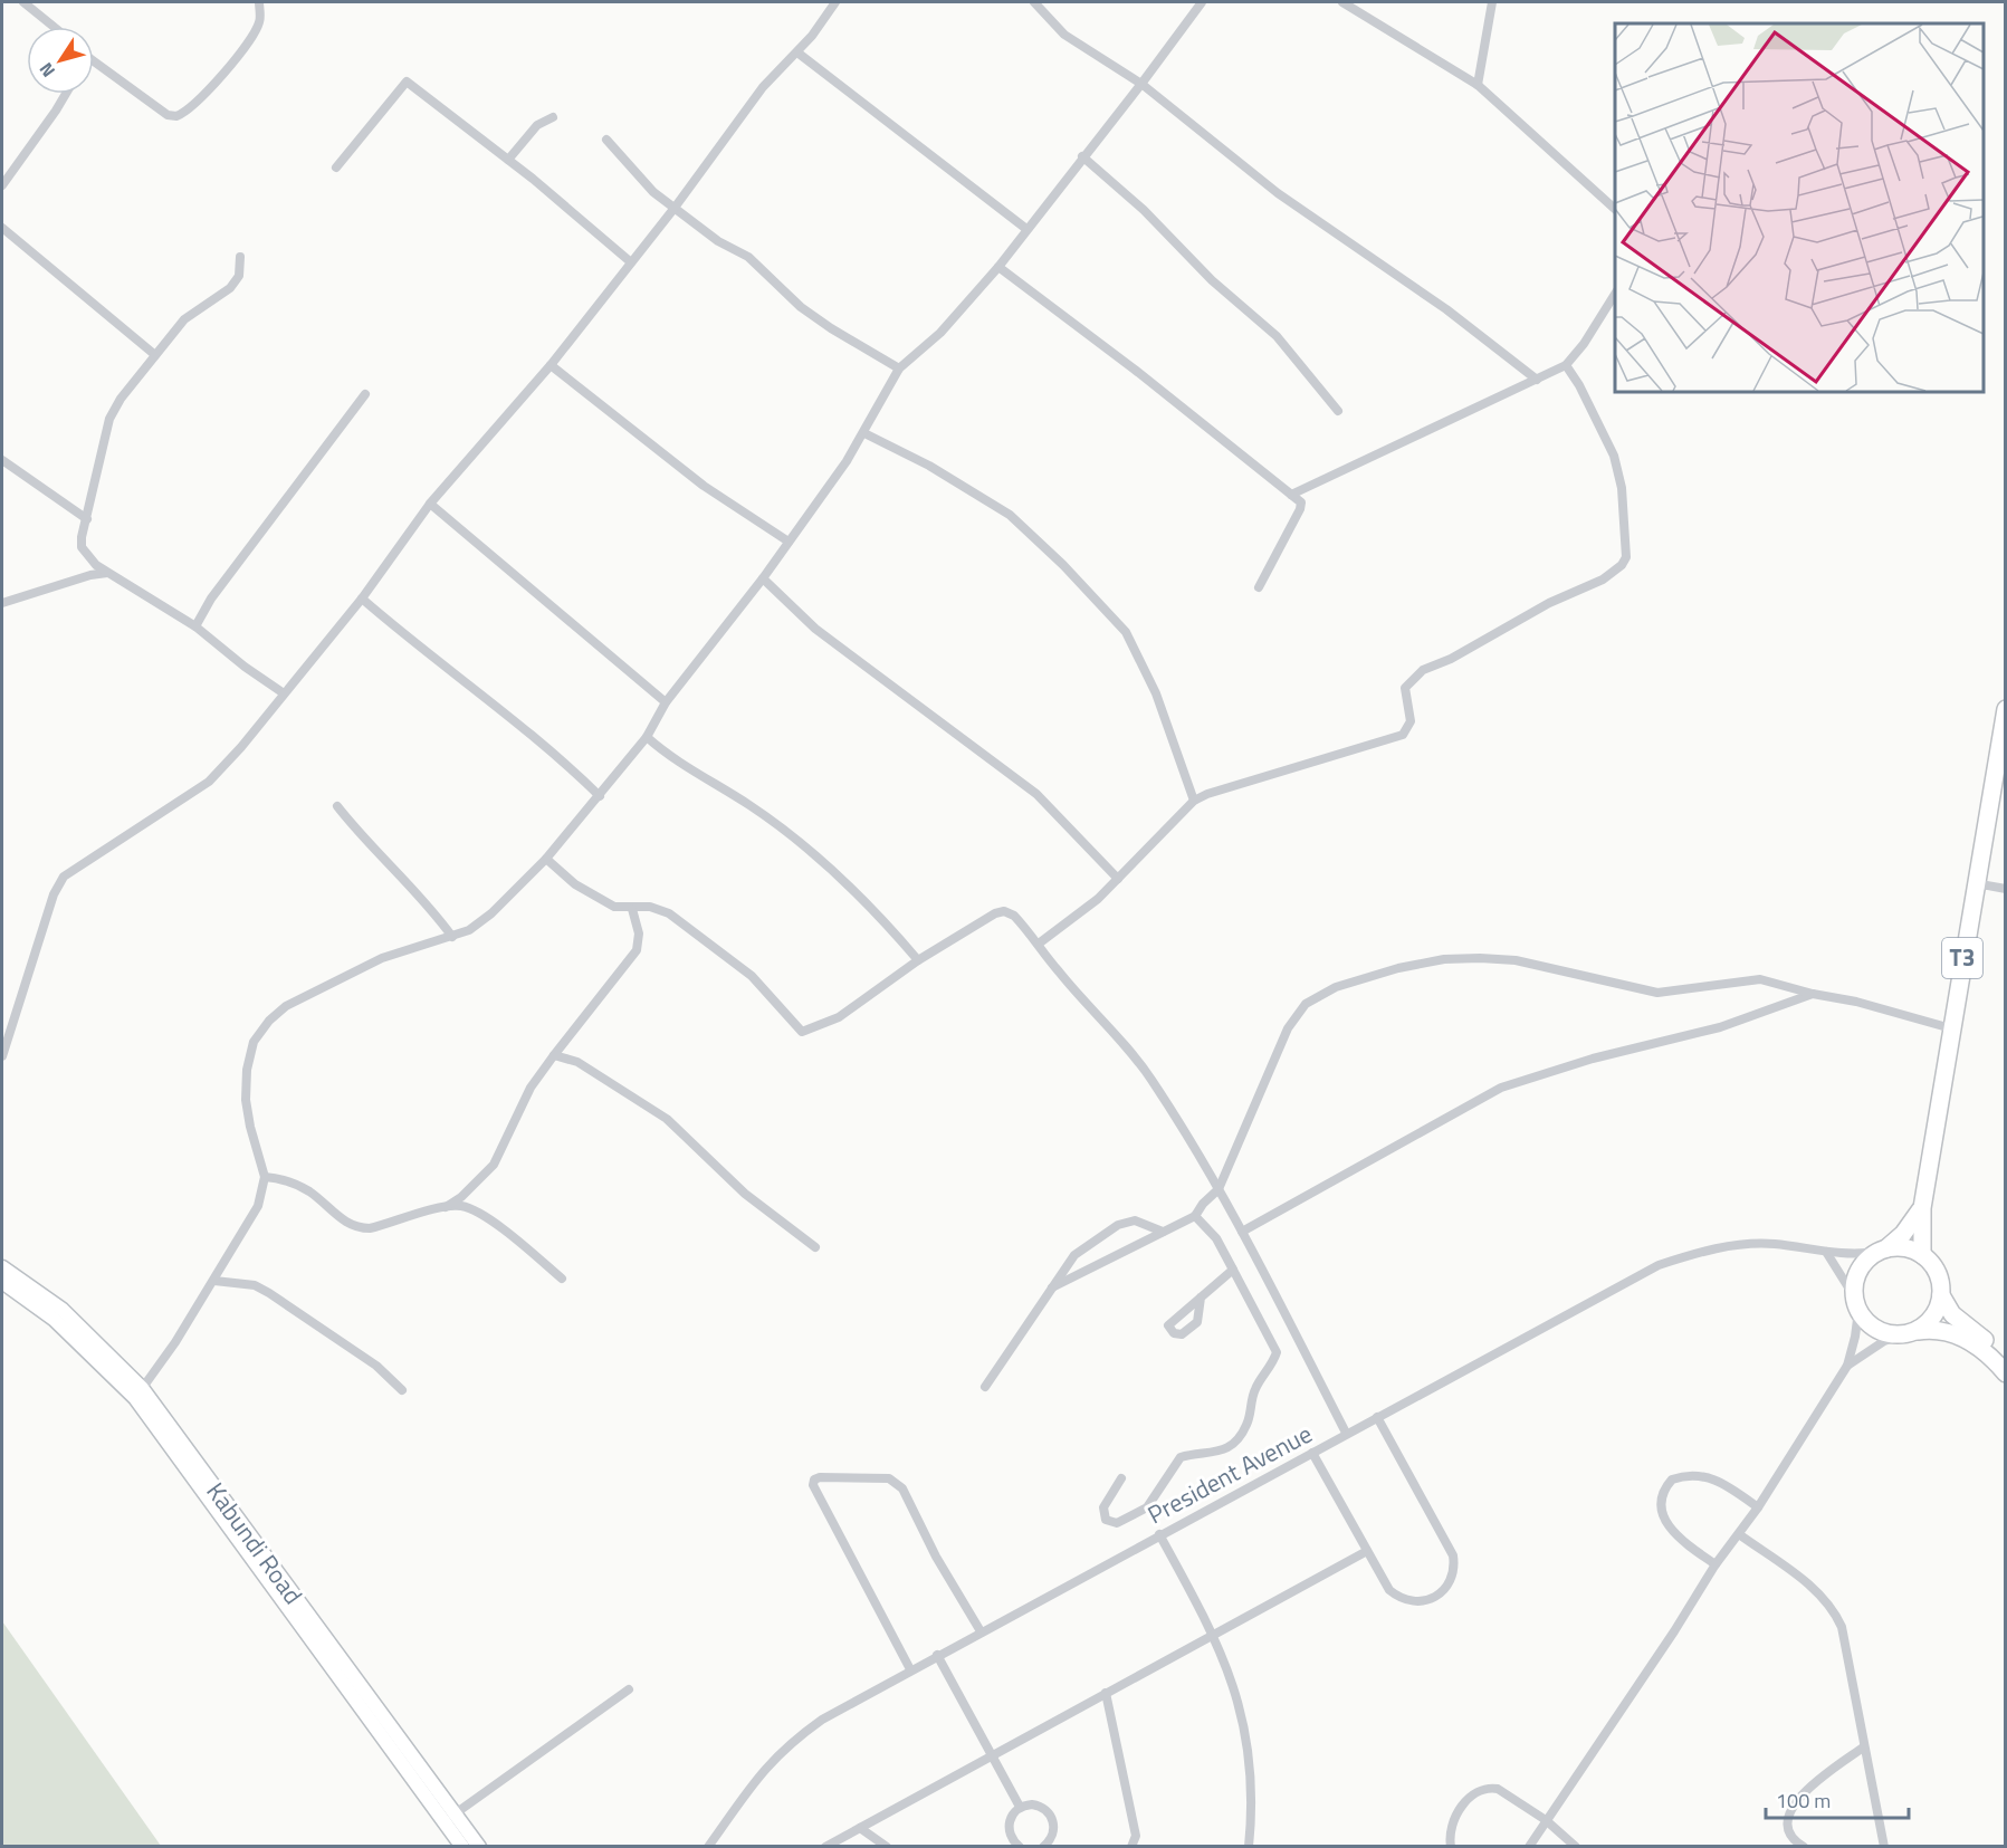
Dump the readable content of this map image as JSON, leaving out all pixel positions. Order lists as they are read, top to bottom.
{
  "streets": {
    "highway": ["T3"],
    "street": ["President Avenue", "Kabundi Road"]
  },
  "crossings": [
    ["T3", "President Avenue"]
  ],
  "scale_bar": "100 m",
  "north": "bottom left"
}
